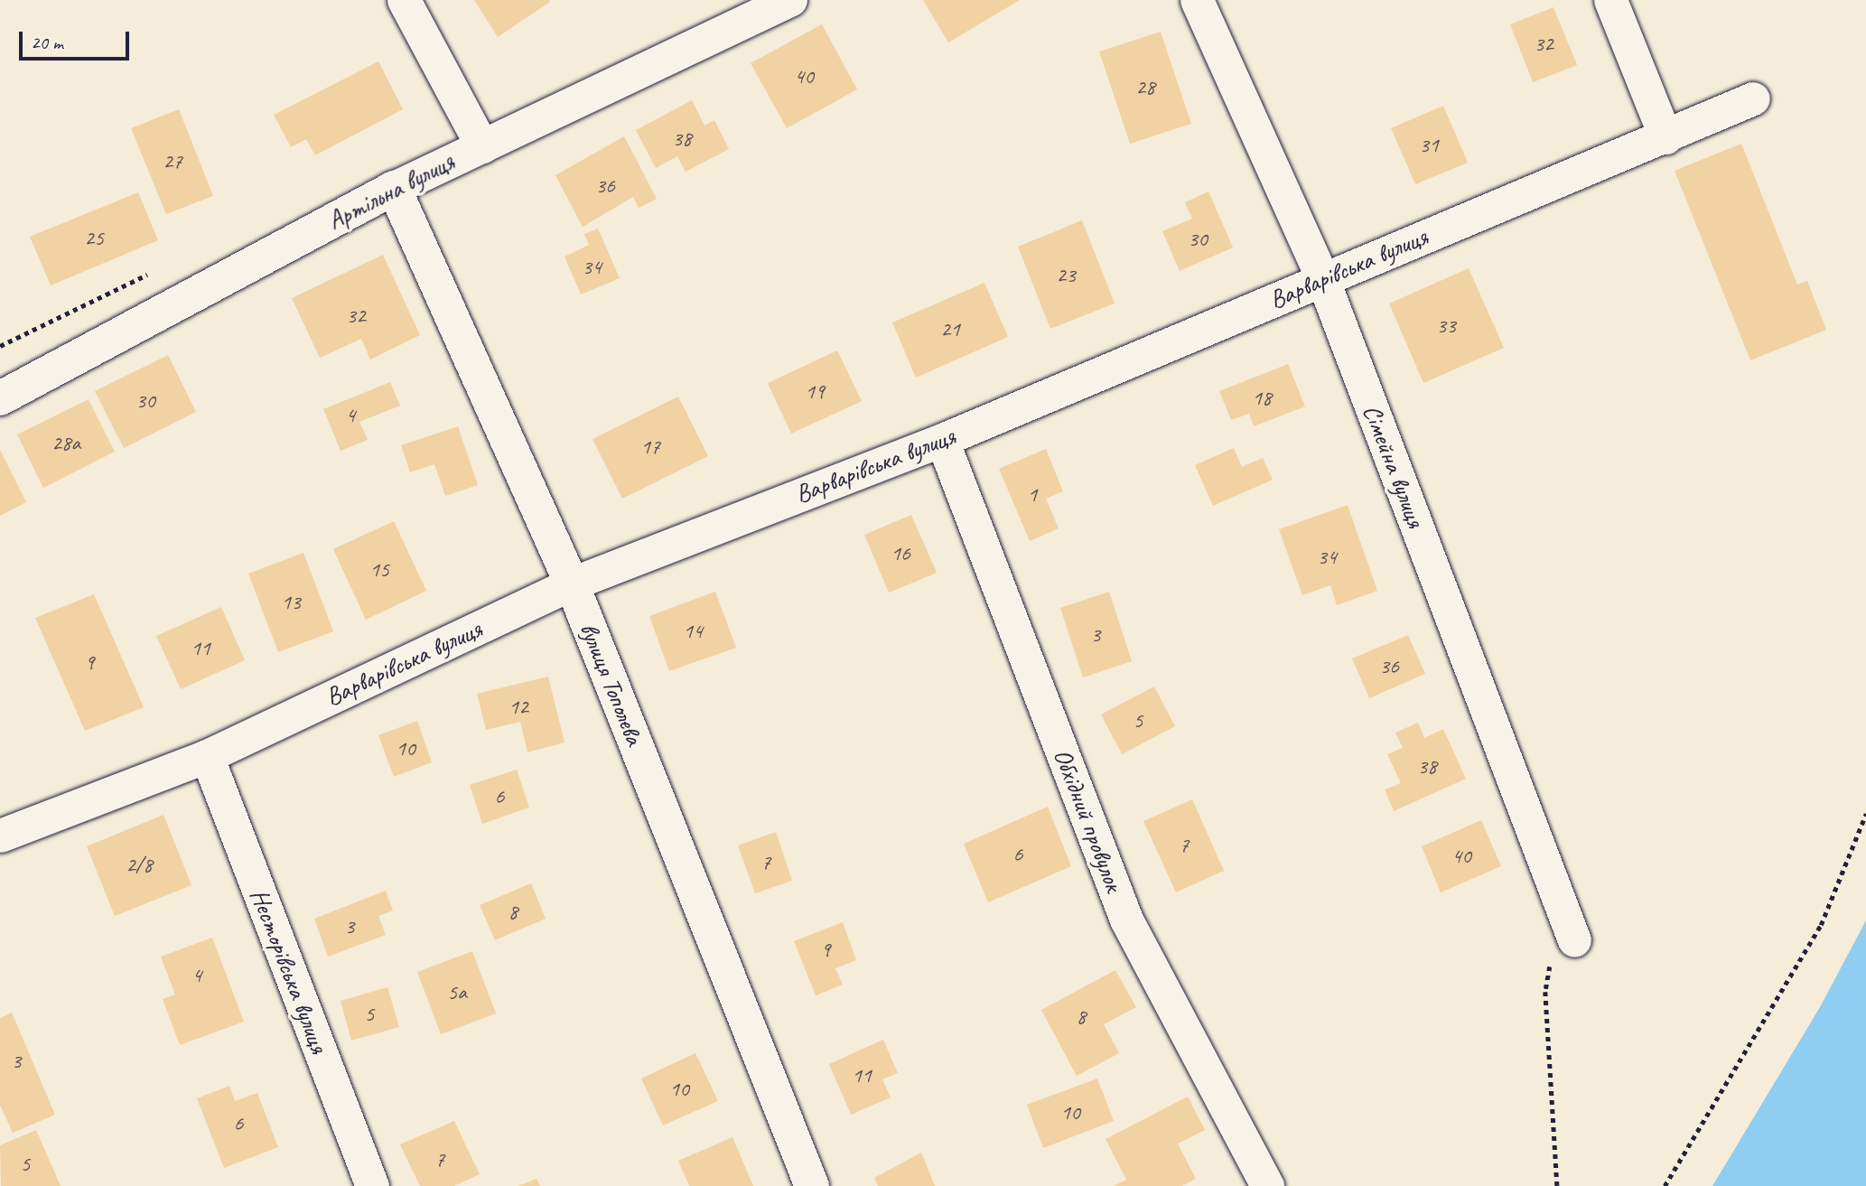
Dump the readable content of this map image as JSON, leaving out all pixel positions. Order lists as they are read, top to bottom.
{
  "streets": {
    "street": [
      "Артільна вулиця",
      "Варварівська вулиця",
      "Сімейна вулиця",
      "вулиця Тополева",
      "Обхідний провулок",
      "Несторівська вулиця"
    ]
  },
  "crossings": [
    ["Артільна вулиця", "вулиця Тополева"],
    ["Варварівська вулиця", "Сімейна вулиця"],
    ["Варварівська вулиця", "вулиця Тополева"],
    ["Варварівська вулиця", "Обхідний провулок"],
    ["Варварівська вулиця", "Несторівська вулиця"]
  ],
  "house_numbers": [
    "32",
    "40",
    "28",
    "38",
    "31",
    "27",
    "36",
    "25",
    "30",
    "34",
    "23",
    "32",
    "33",
    "21",
    "19",
    "18",
    "30",
    "4",
    "28а",
    "17",
    "1",
    "16",
    "34",
    "15",
    "13",
    "14",
    "3",
    "11",
    "9",
    "36",
    "12",
    "5",
    "10",
    "38",
    "6",
    "7",
    "6",
    "40",
    "7",
    "2/8",
    "8",
    "3",
    "9",
    "4",
    "5а",
    "5",
    "8",
    "3",
    "11",
    "10",
    "10",
    "6",
    "7",
    "5"
  ],
  "scale_bar": "20 m"
}
